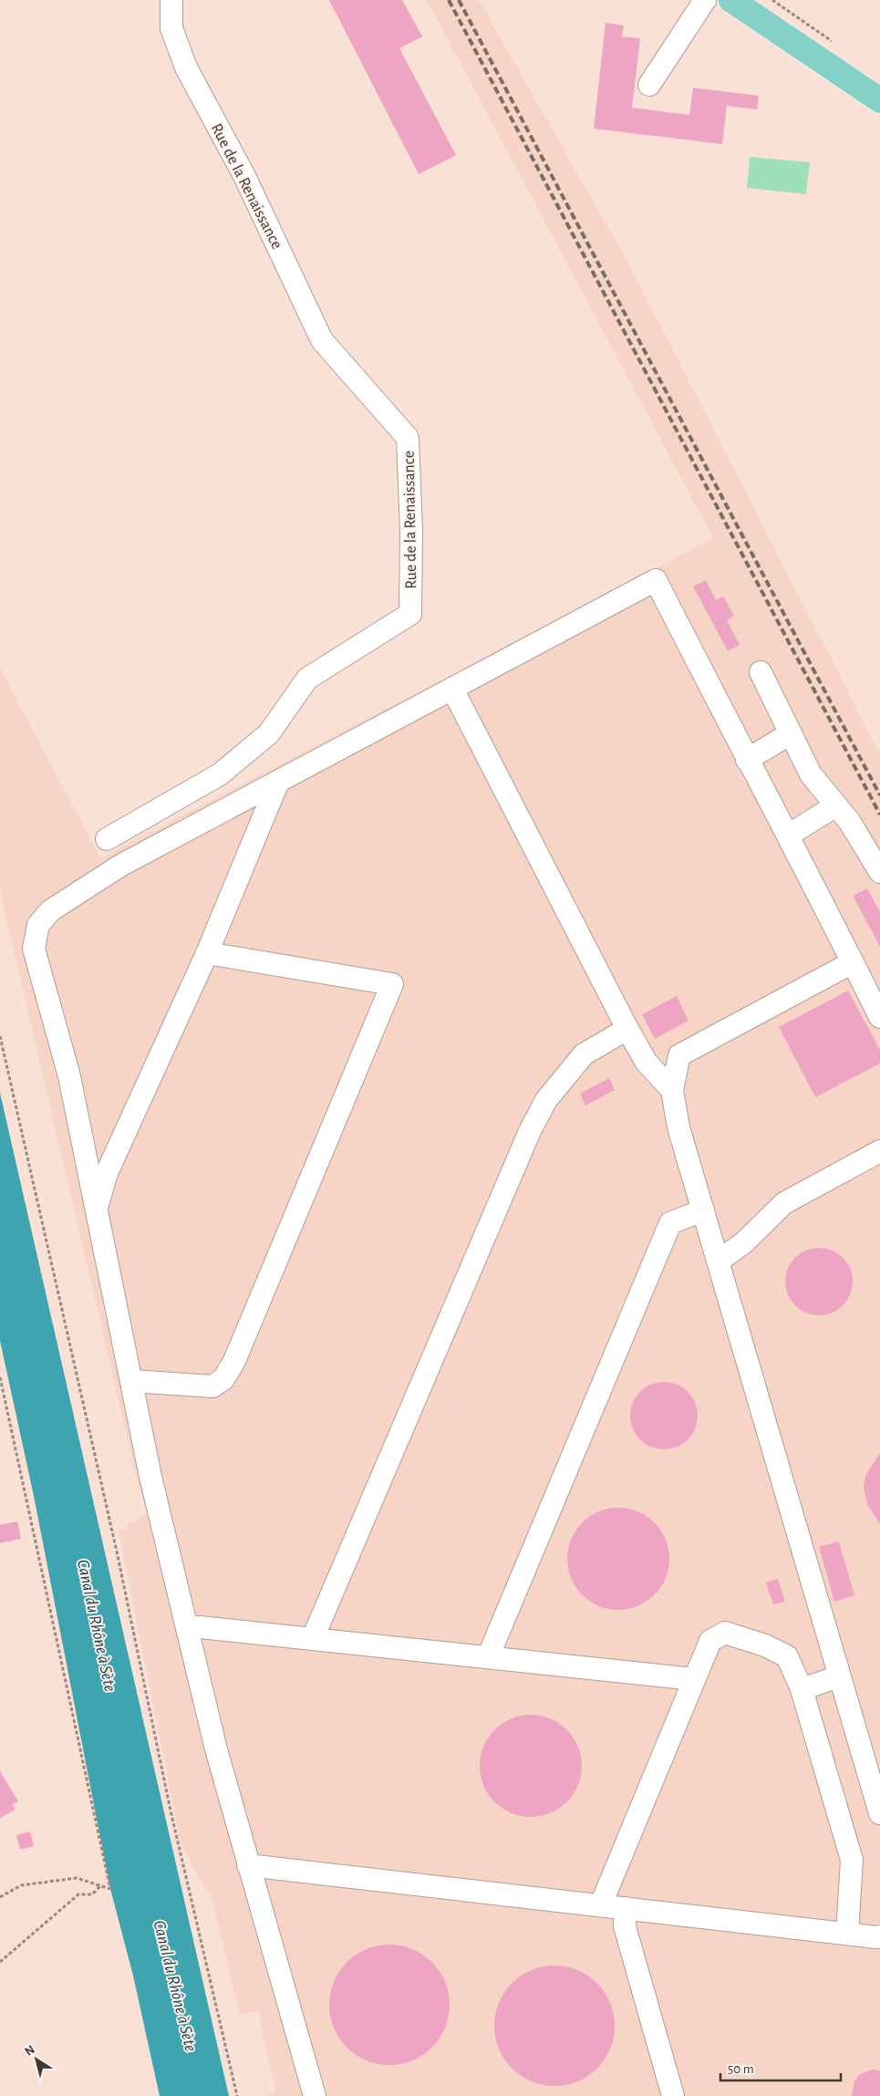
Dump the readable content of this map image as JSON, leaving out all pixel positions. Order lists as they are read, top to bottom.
{
  "streets": {
    "street": ["Rue de la Renaissance"]
  },
  "water": ["Canal du Rhône à Sète"],
  "scale_bar": "50 m",
  "north": "top left"
}
